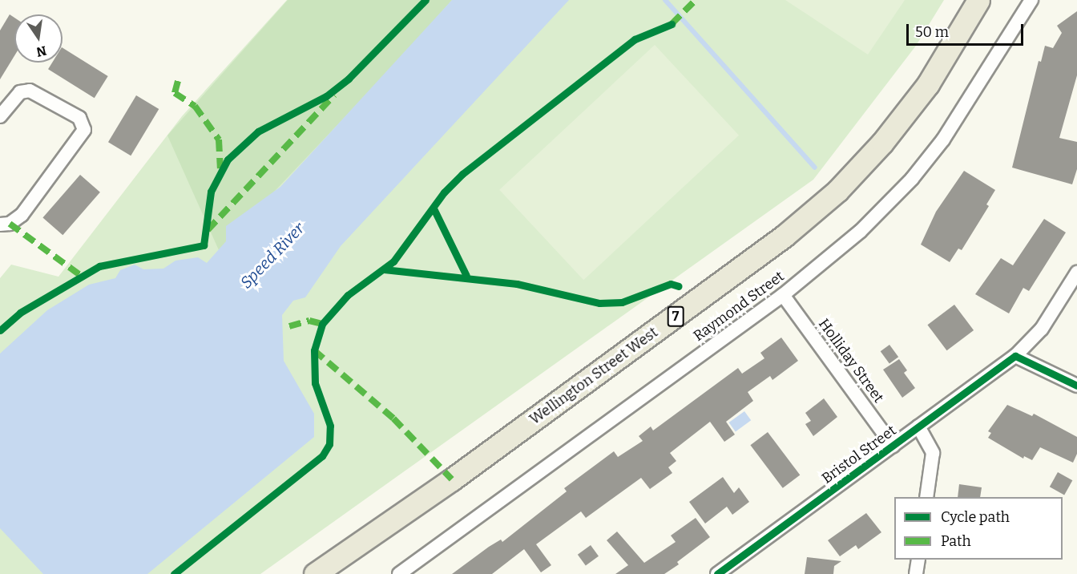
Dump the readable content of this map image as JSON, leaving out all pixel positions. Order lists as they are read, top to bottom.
{
  "streets": {
    "main road": ["7", "Wellington Street West"],
    "street": ["Raymond Street", "Holliday Street", "Bristol Street"]
  },
  "crossings": [
    ["Raymond Street", "Holliday Street"],
    ["Holliday Street", "Bristol Street"]
  ],
  "water": ["Speed River"],
  "legend": ["Cycle path", "Path"],
  "scale_bar": "50 m",
  "north": "bottom"
}
